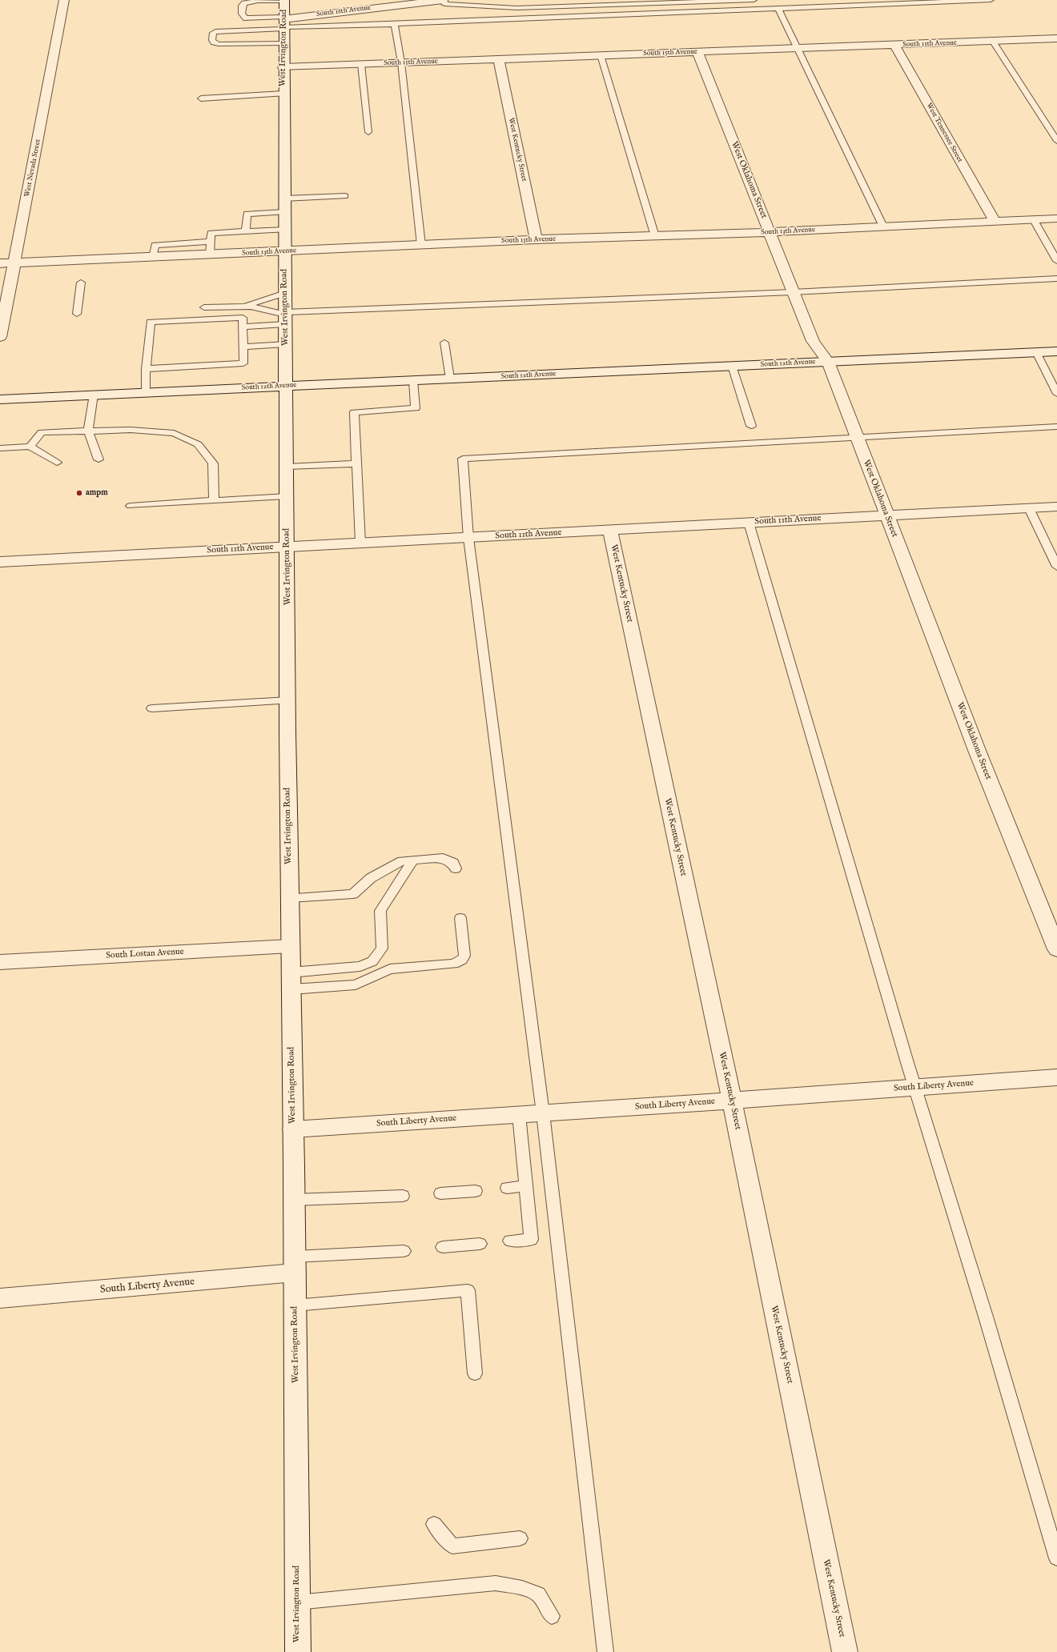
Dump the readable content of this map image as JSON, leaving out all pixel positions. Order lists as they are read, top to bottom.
{
  "streets": {
    "street": [
      "South 16th Avenue",
      "South 15th Avenue",
      "West Irvington Road",
      "West Tennessee Street",
      "West Kentucky Street",
      "West Nevada Street",
      "West Oklahoma Street",
      "South 13th Avenue",
      "South 12th Avenue",
      "South 11th Avenue",
      "South Lostan Avenue",
      "South Liberty Avenue"
    ]
  },
  "crossings": [
    ["South 16th Avenue", "West Irvington Road"],
    ["South 15th Avenue", "West Irvington Road"],
    ["South 15th Avenue", "West Tennessee Street"],
    ["South 15th Avenue", "West Kentucky Street"],
    ["South 15th Avenue", "West Oklahoma Street"],
    ["West Irvington Road", "South 13th Avenue"],
    ["West Irvington Road", "South 12th Avenue"],
    ["West Irvington Road", "South 11th Avenue"],
    ["West Irvington Road", "South Lostan Avenue"],
    ["West Irvington Road", "South Liberty Avenue"],
    ["West Tennessee Street", "South 13th Avenue"],
    ["West Kentucky Street", "South 13th Avenue"],
    ["West Kentucky Street", "South 11th Avenue"],
    ["West Kentucky Street", "South Liberty Avenue"],
    ["West Nevada Street", "South 13th Avenue"],
    ["West Oklahoma Street", "South 13th Avenue"],
    ["West Oklahoma Street", "South 12th Avenue"],
    ["West Oklahoma Street", "South 11th Avenue"]
  ],
  "places": ["ampm"]
}
